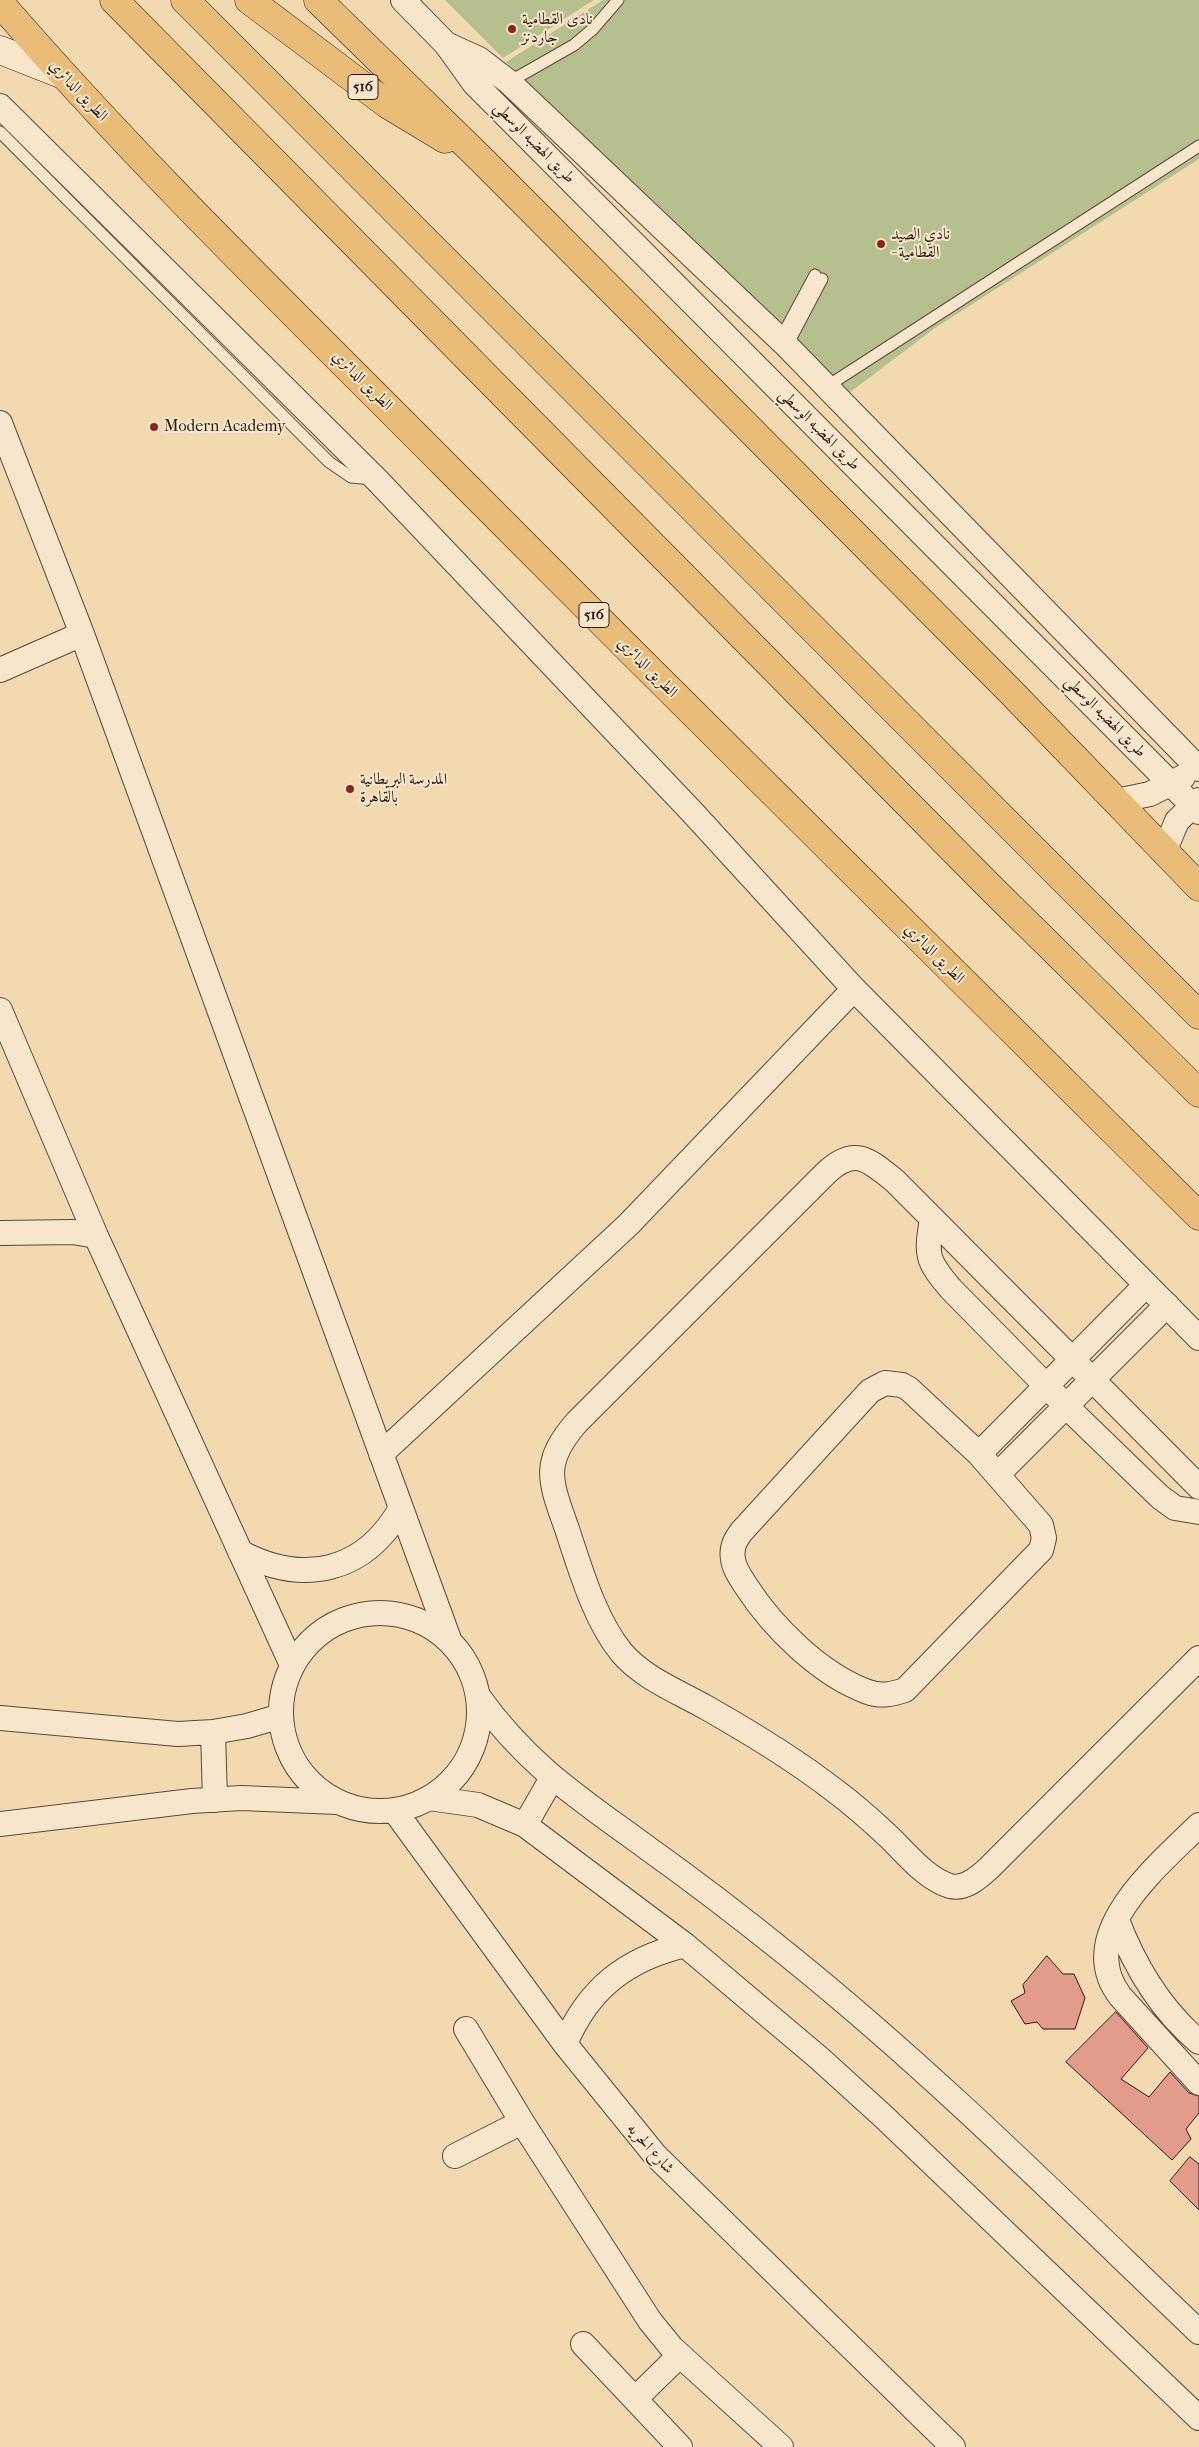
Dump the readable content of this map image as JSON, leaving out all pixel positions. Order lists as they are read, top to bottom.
{
  "streets": {
    "highway": ["516", "الطريق الدائري"],
    "street": ["طريق الهضبه الوسطي", "شارع الحريه"]
  },
  "places": [
    "نادى القطامية جاردنز",
    "نادي الصيد - القطامية",
    "Modern Academy",
    "المدرسة البريطانية بالقاهرة"
  ]
}
